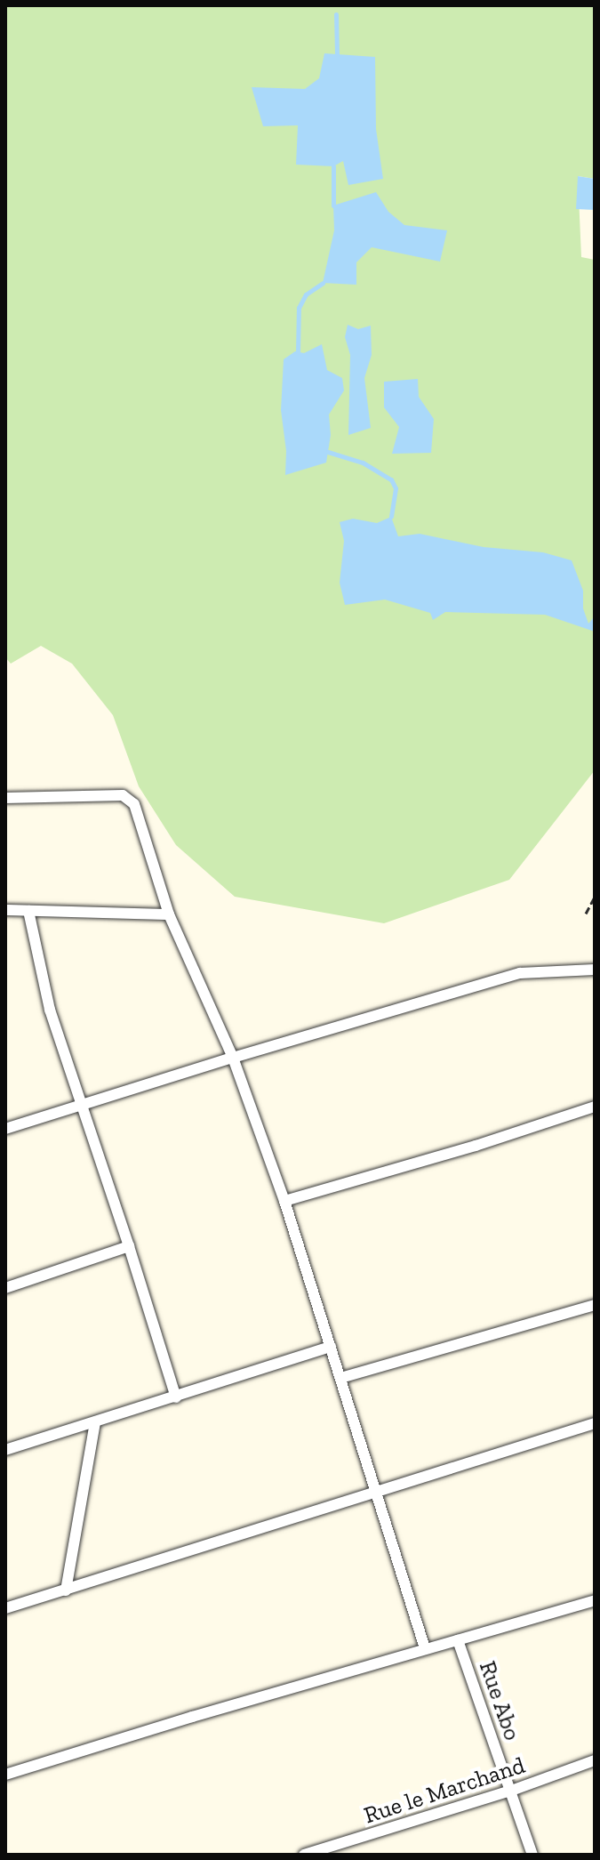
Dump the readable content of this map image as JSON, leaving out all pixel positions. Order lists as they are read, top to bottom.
{
  "streets": {
    "street": ["Rue Abo", "Rue le Marchand"]
  },
  "crossings": [
    ["Rue Abo", "Rue le Marchand"]
  ]
}
